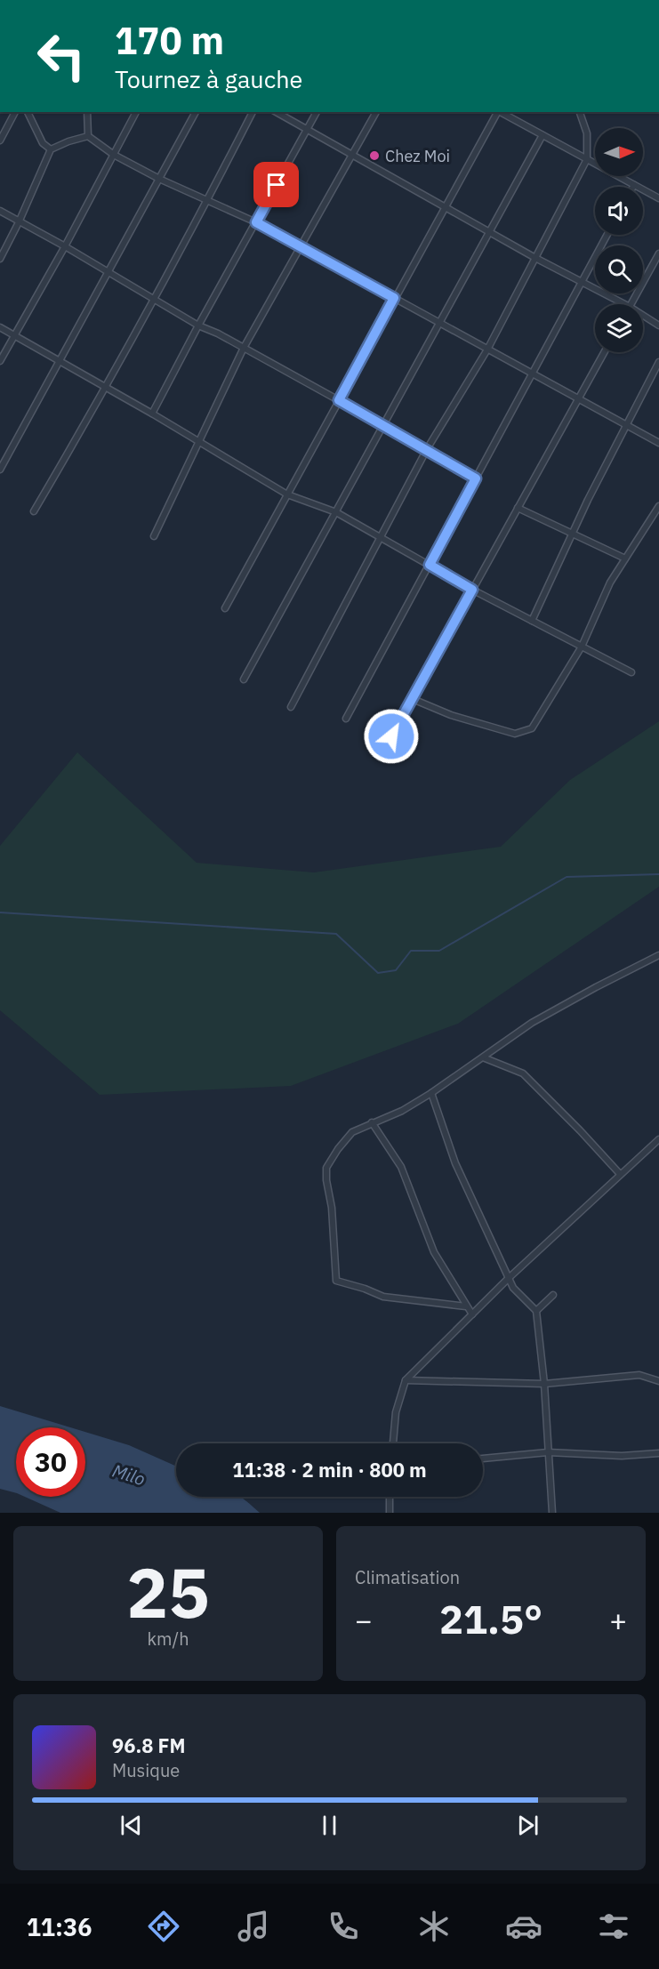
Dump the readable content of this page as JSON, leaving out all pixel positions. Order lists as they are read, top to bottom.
{
  "water": ["Milo"],
  "places": ["Chez Moi"],
  "north": "right",
  "page": {
    "turn": ["170 m", "Tournez à gauche"],
    "limit": "30",
    "trip": "11:38 · 2 min · 800 m",
    "tile": [
      ["25", "km/h"],
      "Climatisation"
    ],
    "heat": ["−", "21.5°", "+"],
    "song": ["96.8 FM", "Musique"],
    "tabs": "11:36"
  }
}
